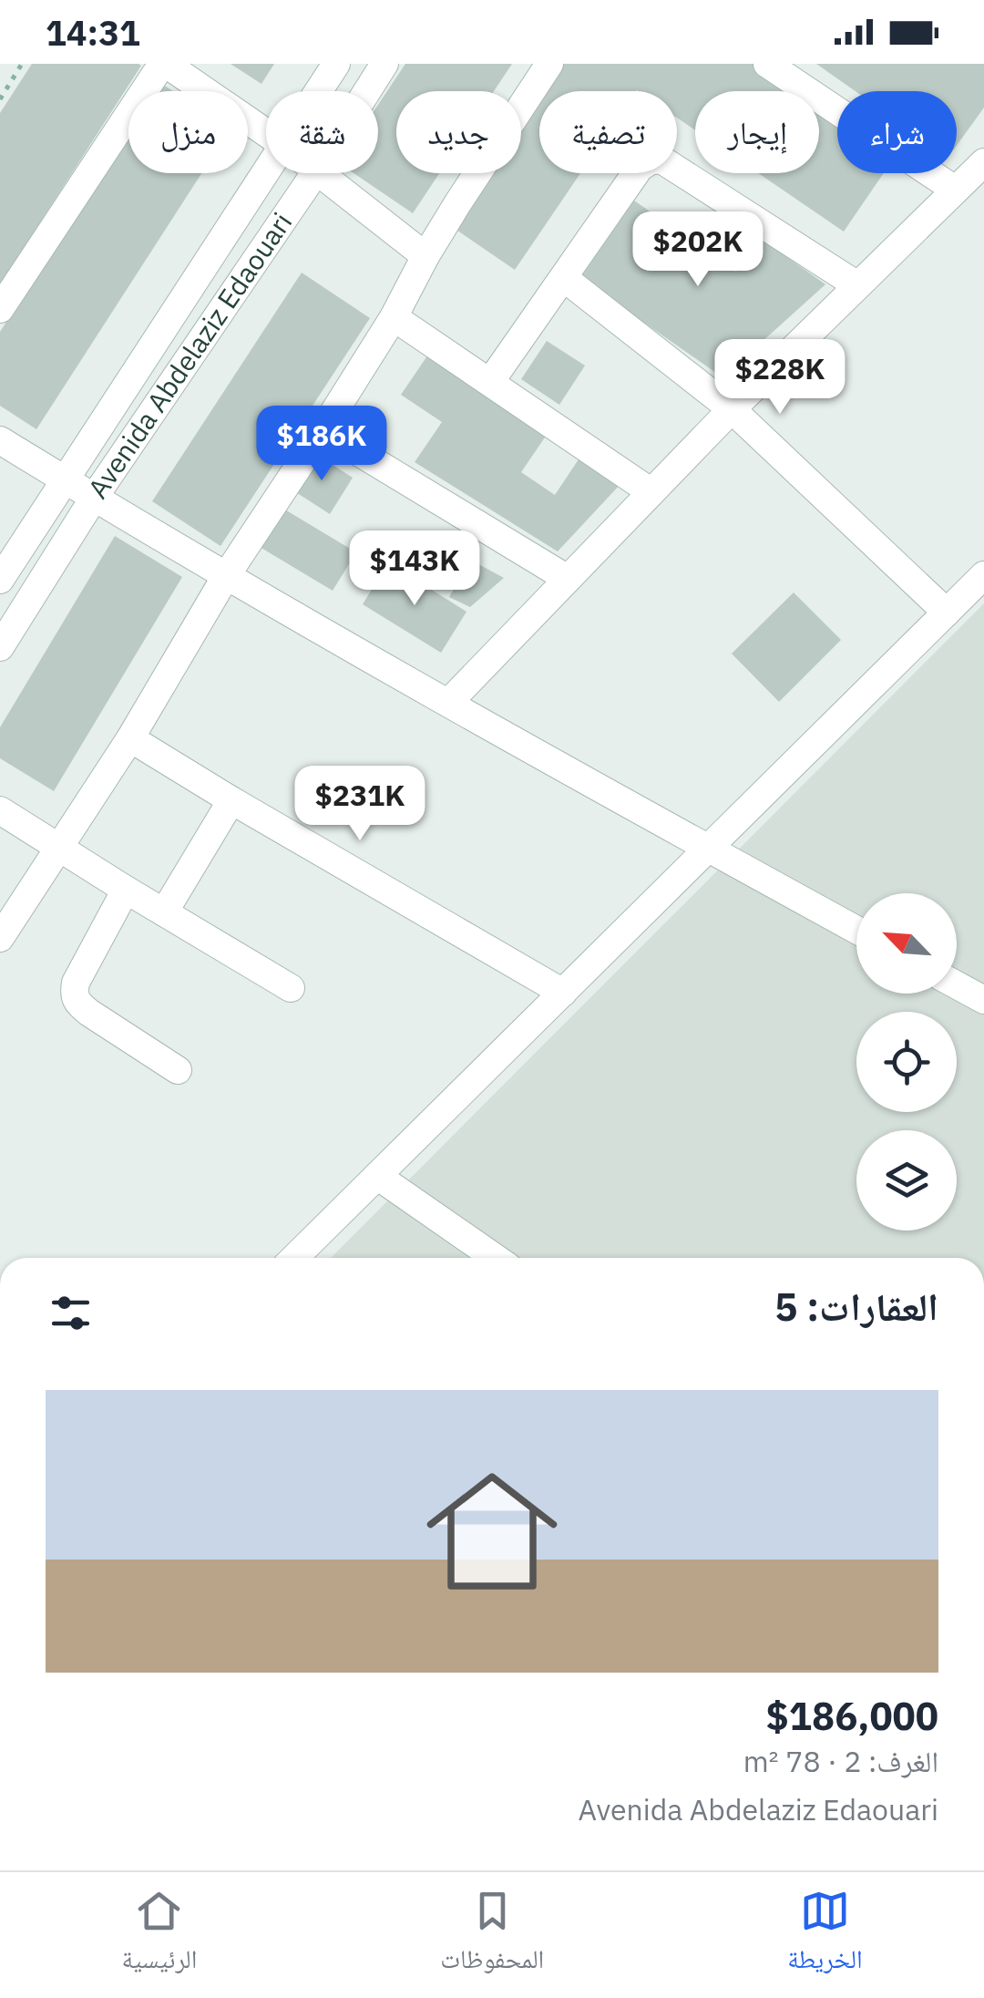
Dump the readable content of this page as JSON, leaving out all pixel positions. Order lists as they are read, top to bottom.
{
  "streets": {
    "street": ["Avenida Abdelaziz Edaouari"]
  },
  "north": "top left",
  "page": {
    "status": "14:31",
    "chip": [
      "شراء",
      "إيجار",
      "تصفية",
      "جديد",
      "شقة",
      "منزل"
    ],
    "price": [
      "$202K",
      "$228K",
      "$186K",
      "$143K",
      "$231K"
    ],
    "heading": "العقارات: 5",
    "list": [
      {
        "name": "$186,000",
        "note": "الغرف: 2 · 78 m² · Avenida Abdelaziz Edaouari"
      }
    ],
    "tabs": ["الخريطة", "المحفوظات", "الرئيسية"]
  }
}
